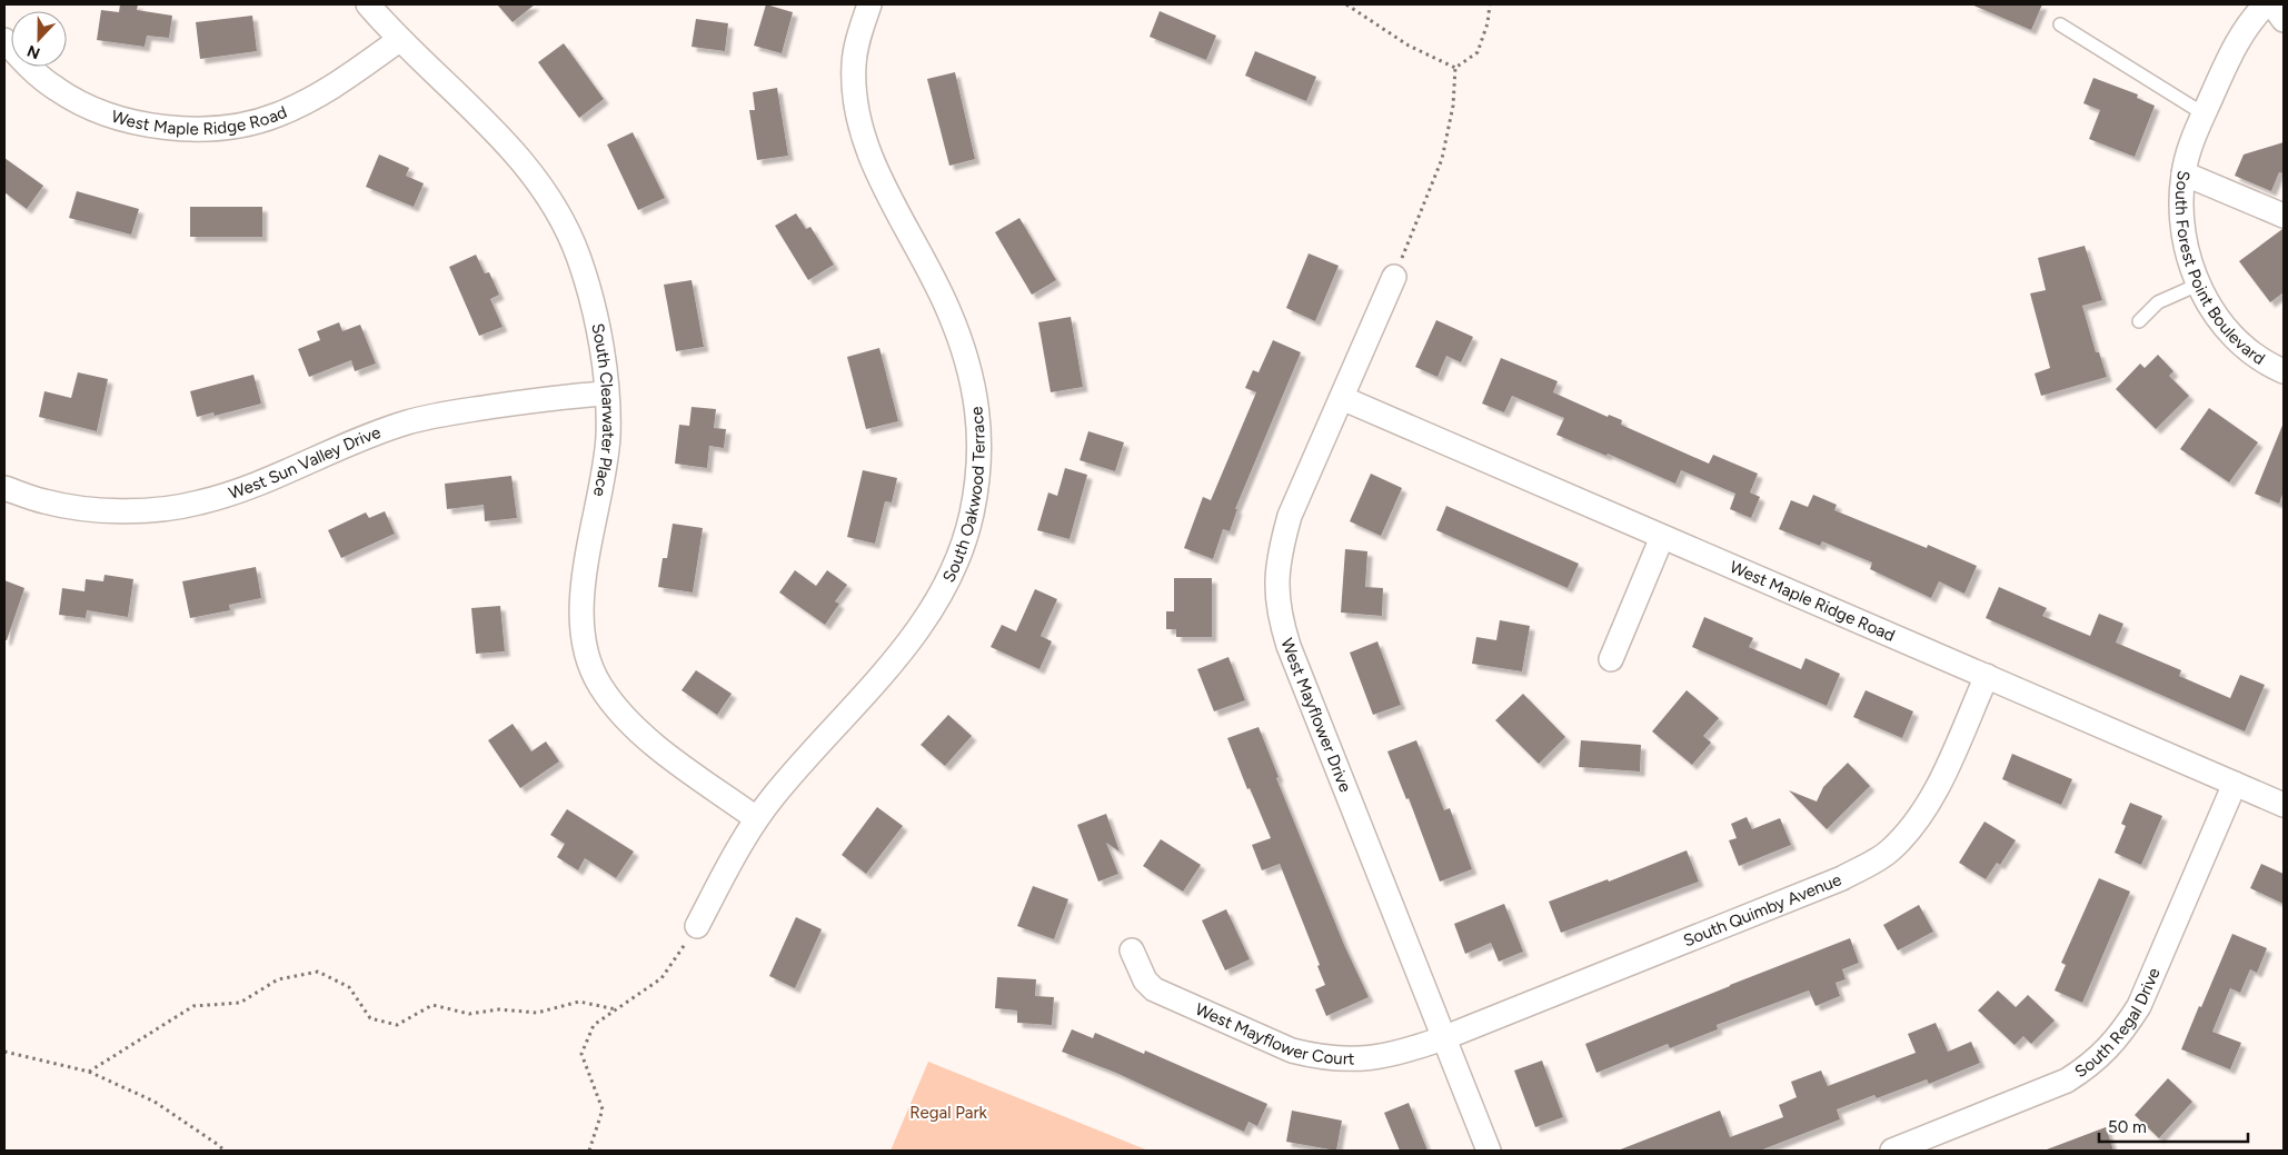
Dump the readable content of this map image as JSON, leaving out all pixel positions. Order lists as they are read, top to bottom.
{
  "streets": {
    "street": [
      "West Maple Ridge Road",
      "South Forest Point Boulevard",
      "South Clearwater Place",
      "West Sun Valley Drive",
      "South Oakwood Terrace",
      "West Mayflower Drive",
      "South Quimby Avenue",
      "South Regal Drive",
      "West Mayflower Court"
    ]
  },
  "crossings": [
    ["West Maple Ridge Road", "South Clearwater Place"],
    ["West Maple Ridge Road", "West Mayflower Drive"],
    ["West Maple Ridge Road", "South Quimby Avenue"],
    ["West Maple Ridge Road", "South Regal Drive"],
    ["South Clearwater Place", "West Sun Valley Drive"],
    ["South Clearwater Place", "South Oakwood Terrace"],
    ["West Mayflower Drive", "South Quimby Avenue"],
    ["West Mayflower Drive", "West Mayflower Court"],
    ["South Quimby Avenue", "West Mayflower Court"]
  ],
  "parks": ["Regal Park"],
  "scale_bar": "50 m",
  "north": "bottom"
}
